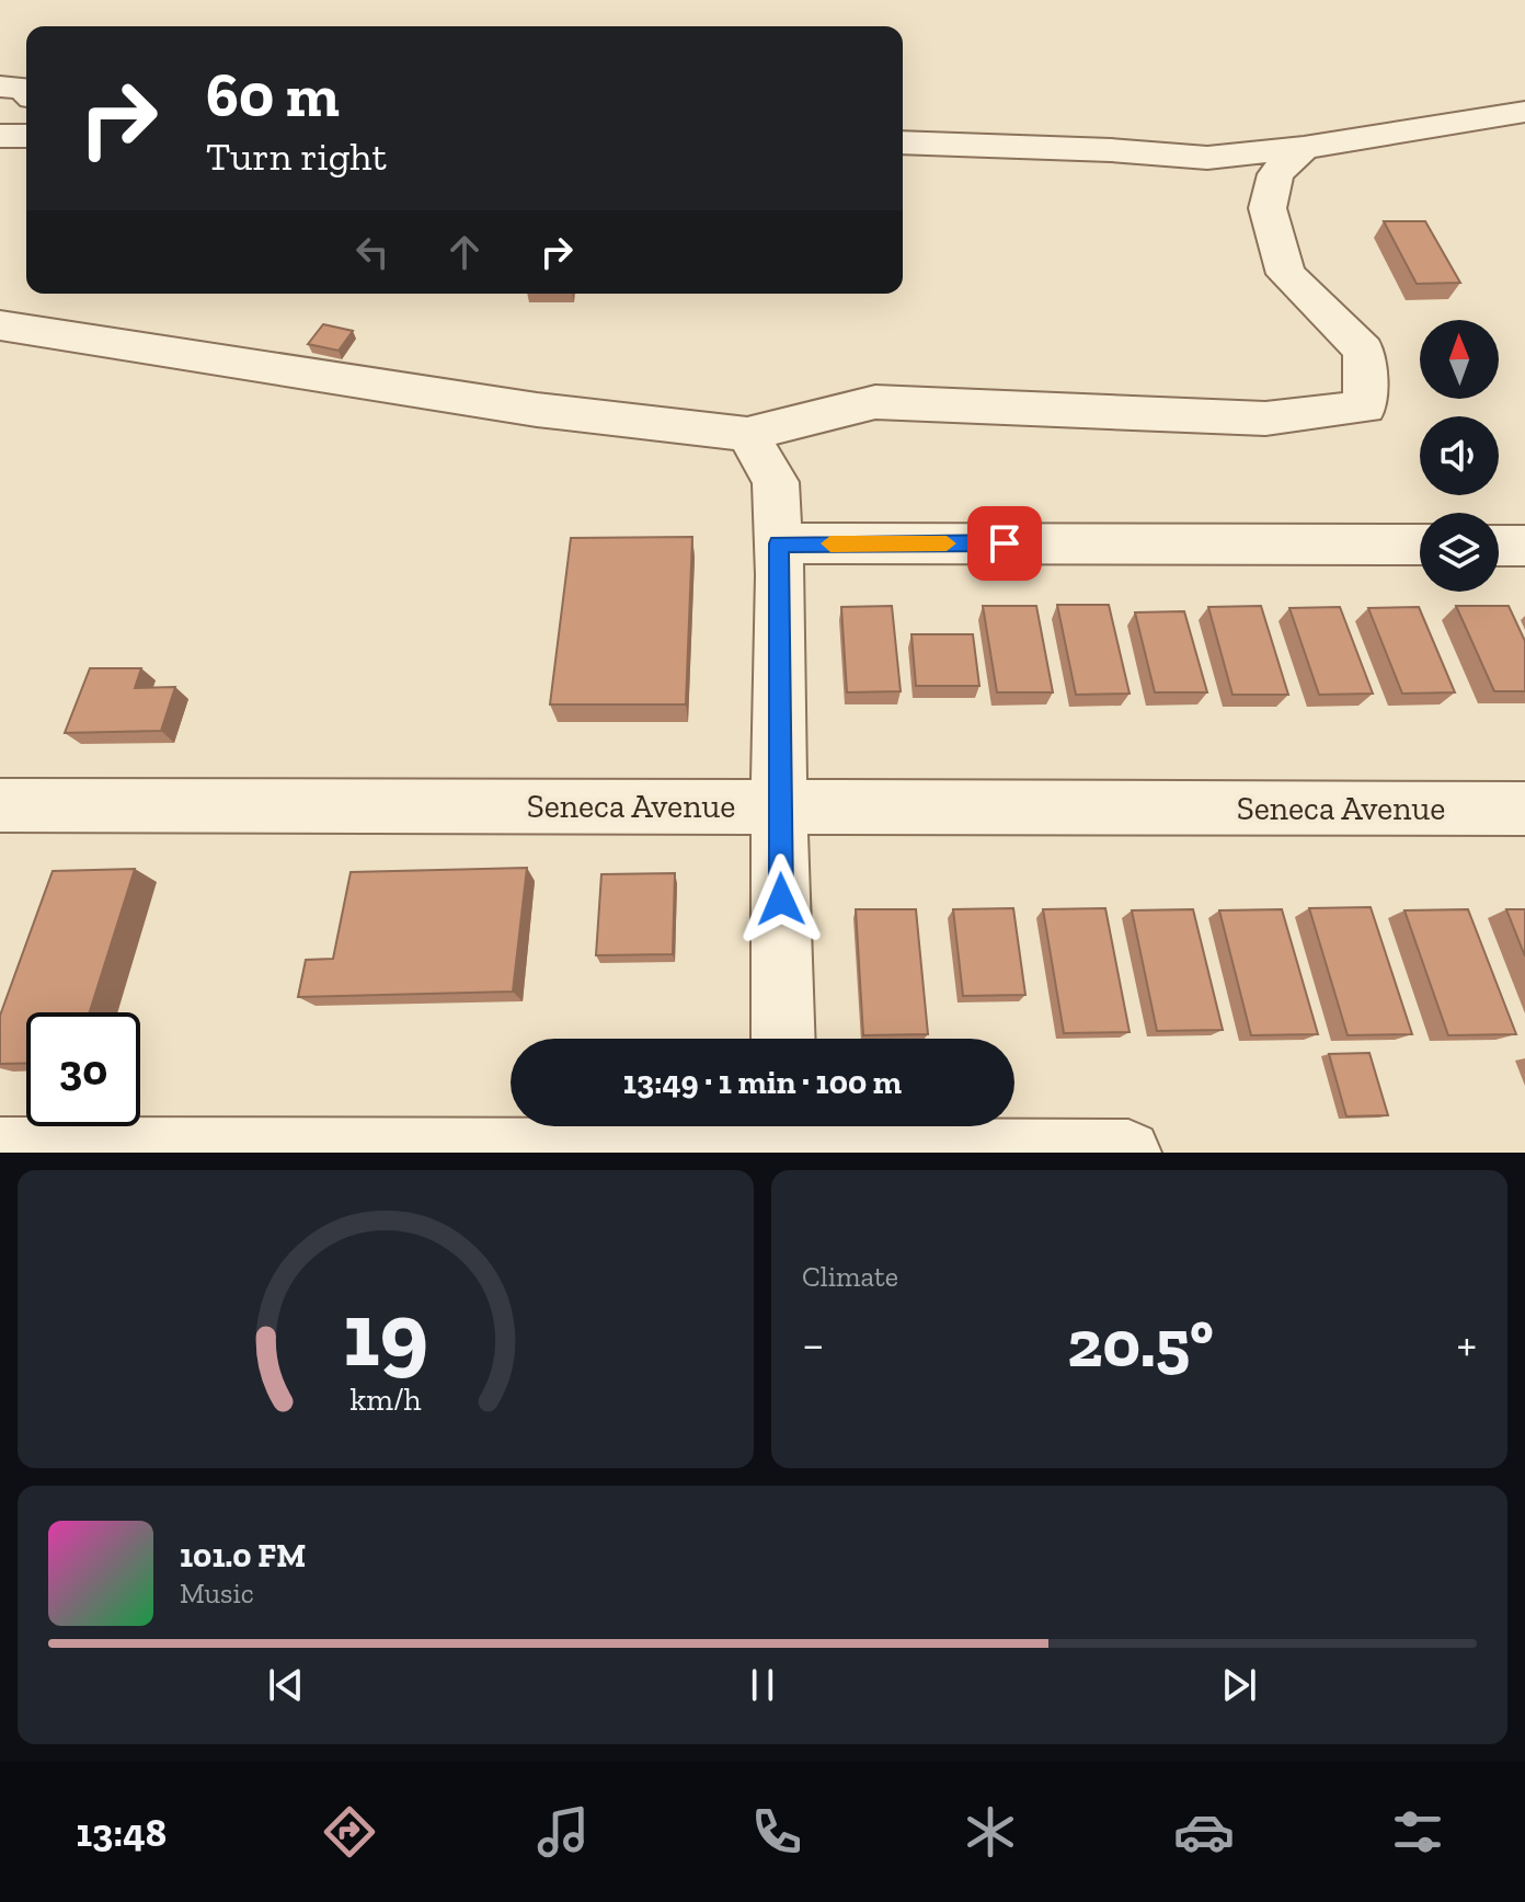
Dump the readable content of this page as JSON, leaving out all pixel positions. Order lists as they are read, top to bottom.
{
  "streets": {
    "street": ["Seneca Avenue"]
  },
  "north": "top",
  "page": {
    "turn": ["60 m", "Turn right"],
    "limit": "30",
    "trip": "13:49 · 1 min · 100 m",
    "tile": "Climate",
    "heat": ["−", "20.5°", "+"],
    "song": ["101.0 FM", "Music"],
    "tabs": "13:48",
    "gauge": ["19", "km/h"]
  }
}
